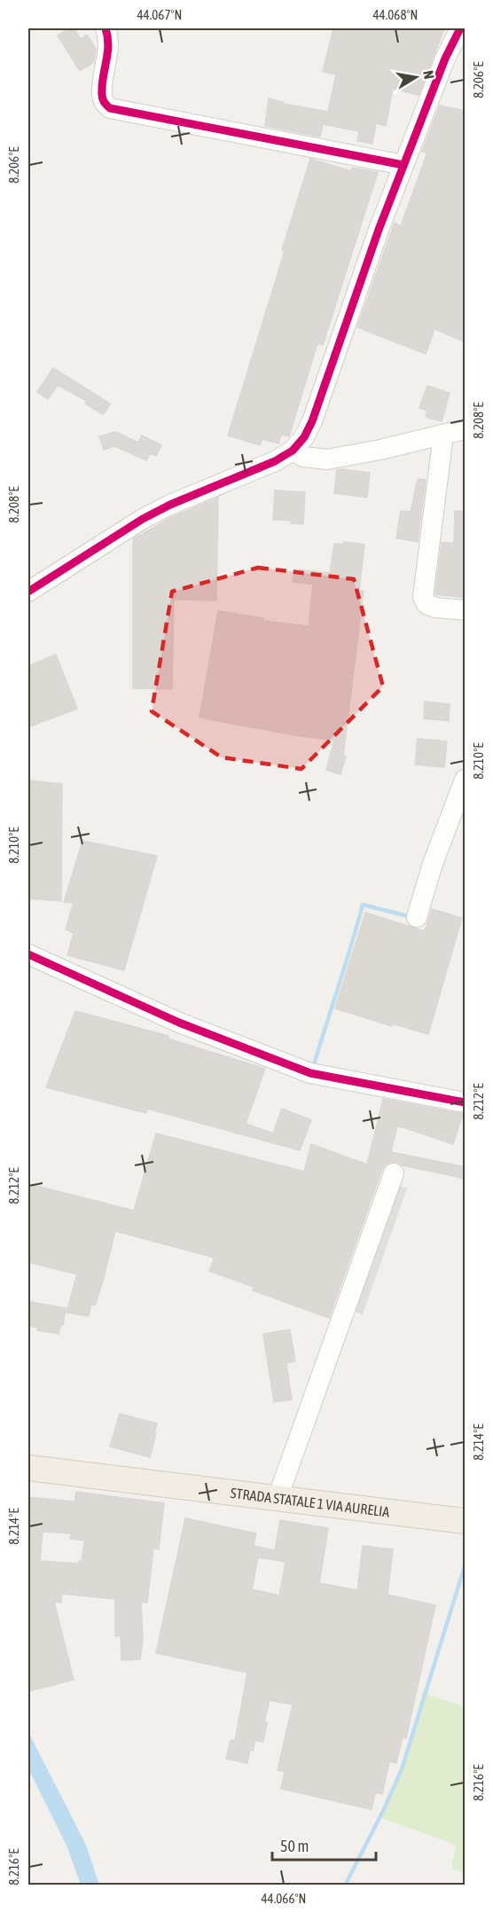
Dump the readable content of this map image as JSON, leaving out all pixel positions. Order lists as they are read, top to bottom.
{
  "streets": {
    "main road": ["STRADA STATALE 1 VIA AURELIA"]
  },
  "scale_bar": "50 m",
  "north": "right",
  "coordinates": [
    "44.067°N",
    "44.068°N",
    "8.206°E",
    "8.208°E",
    "8.210°E",
    "8.212°E",
    "8.214°E",
    "8.216°E",
    "44.066°N"
  ]
}
